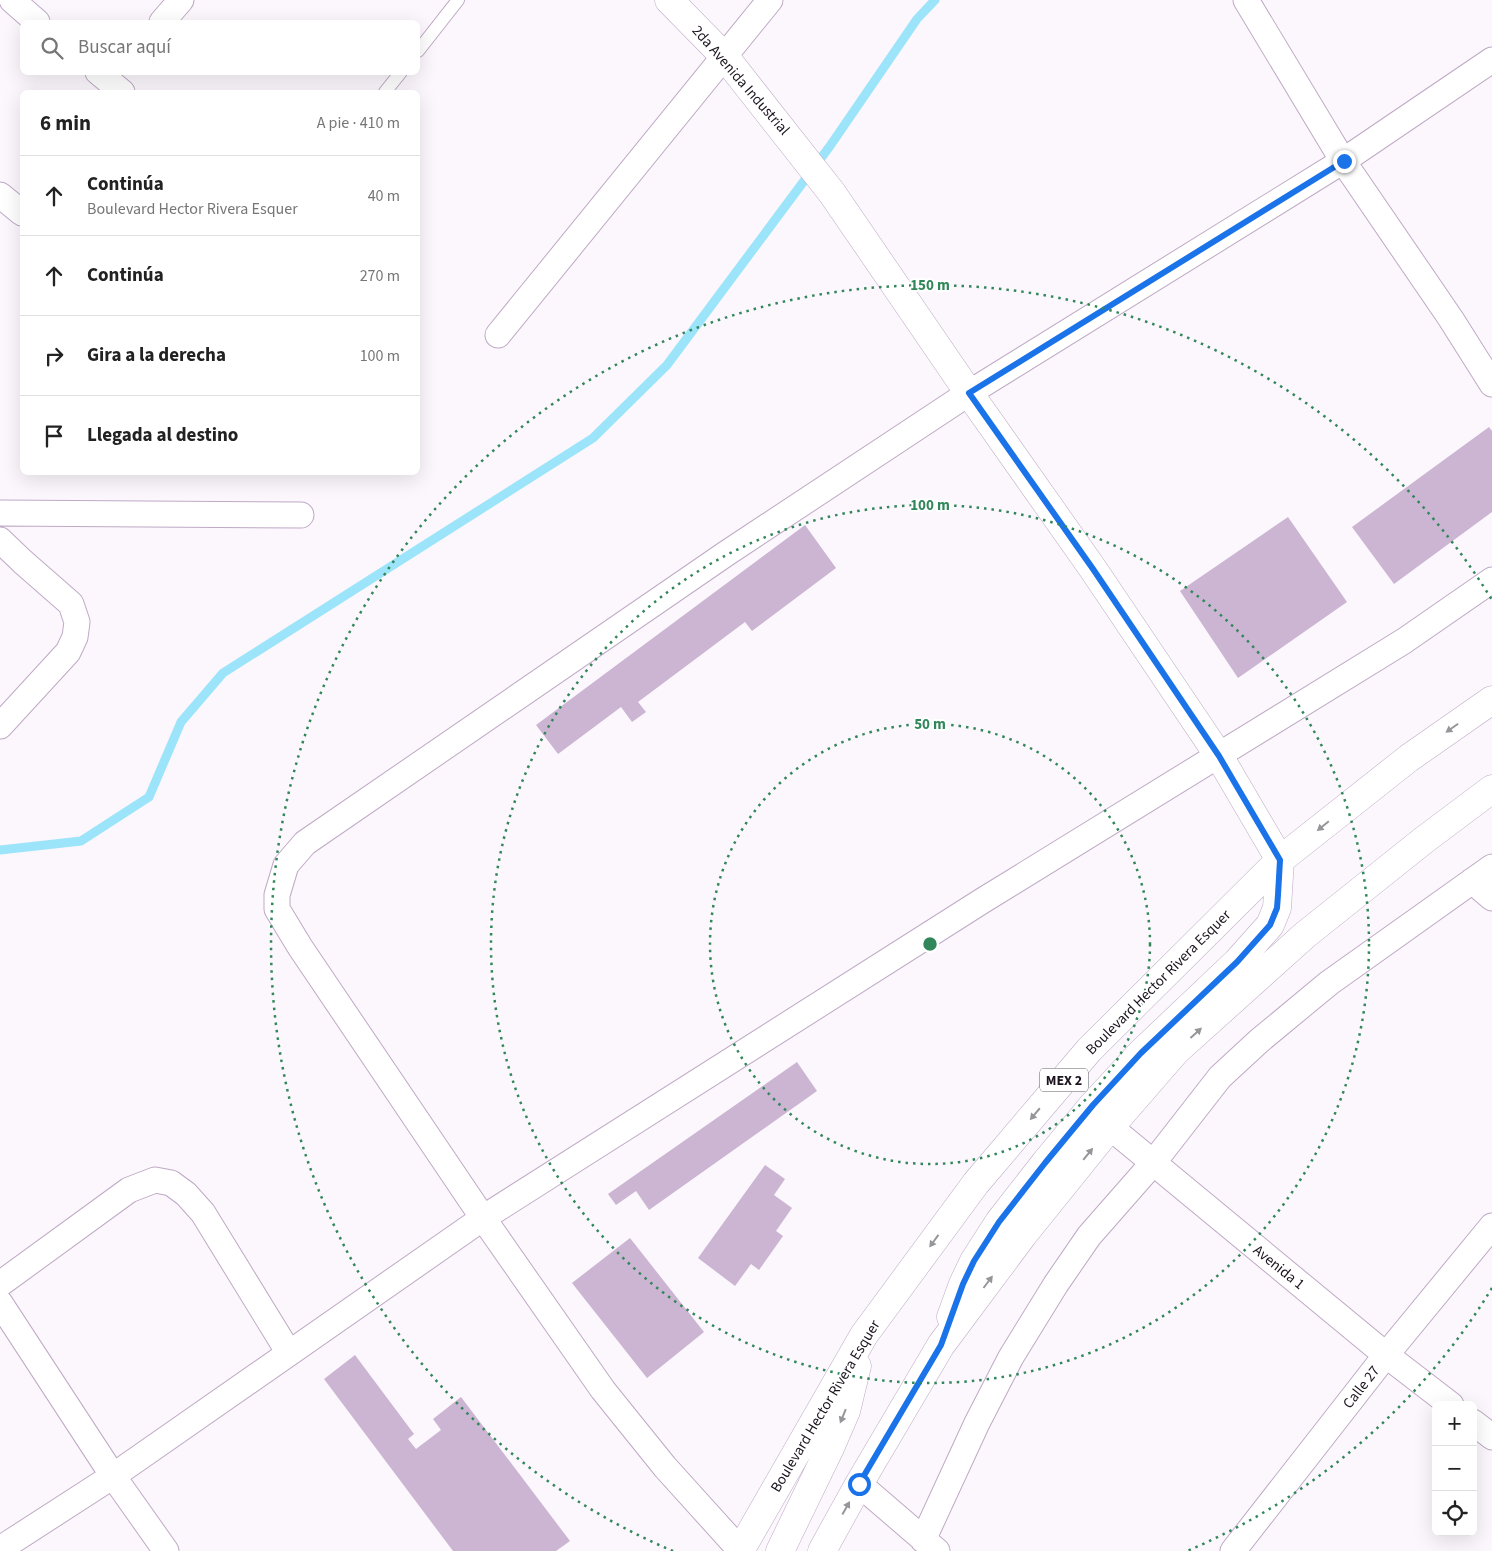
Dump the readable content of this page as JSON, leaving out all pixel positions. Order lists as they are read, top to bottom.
{
  "streets": {
    "main road": ["2da Avenida Industrial", "Boulevard Hector Rivera Esquer", "MEX 2"],
    "street": ["Avenida 1", "Calle 27"]
  },
  "crossings": [
    ["2da Avenida Industrial", "Boulevard Hector Rivera Esquer"],
    ["Avenida 1", "Calle 27"]
  ],
  "page": {
    "search": "Buscar aquí",
    "heading": ["6 min", "A pie · 410 m"],
    "list": [
      ["Continúa", "Boulevard Hector Rivera Esquer", "40 m"],
      ["Continúa", "270 m"],
      ["Gira a la derecha", "100 m"],
      "Llegada al destino"
    ],
    "map_buttons": ["+", "−"]
  },
  "rings": ["150 m", "100 m", "50 m"]
}
